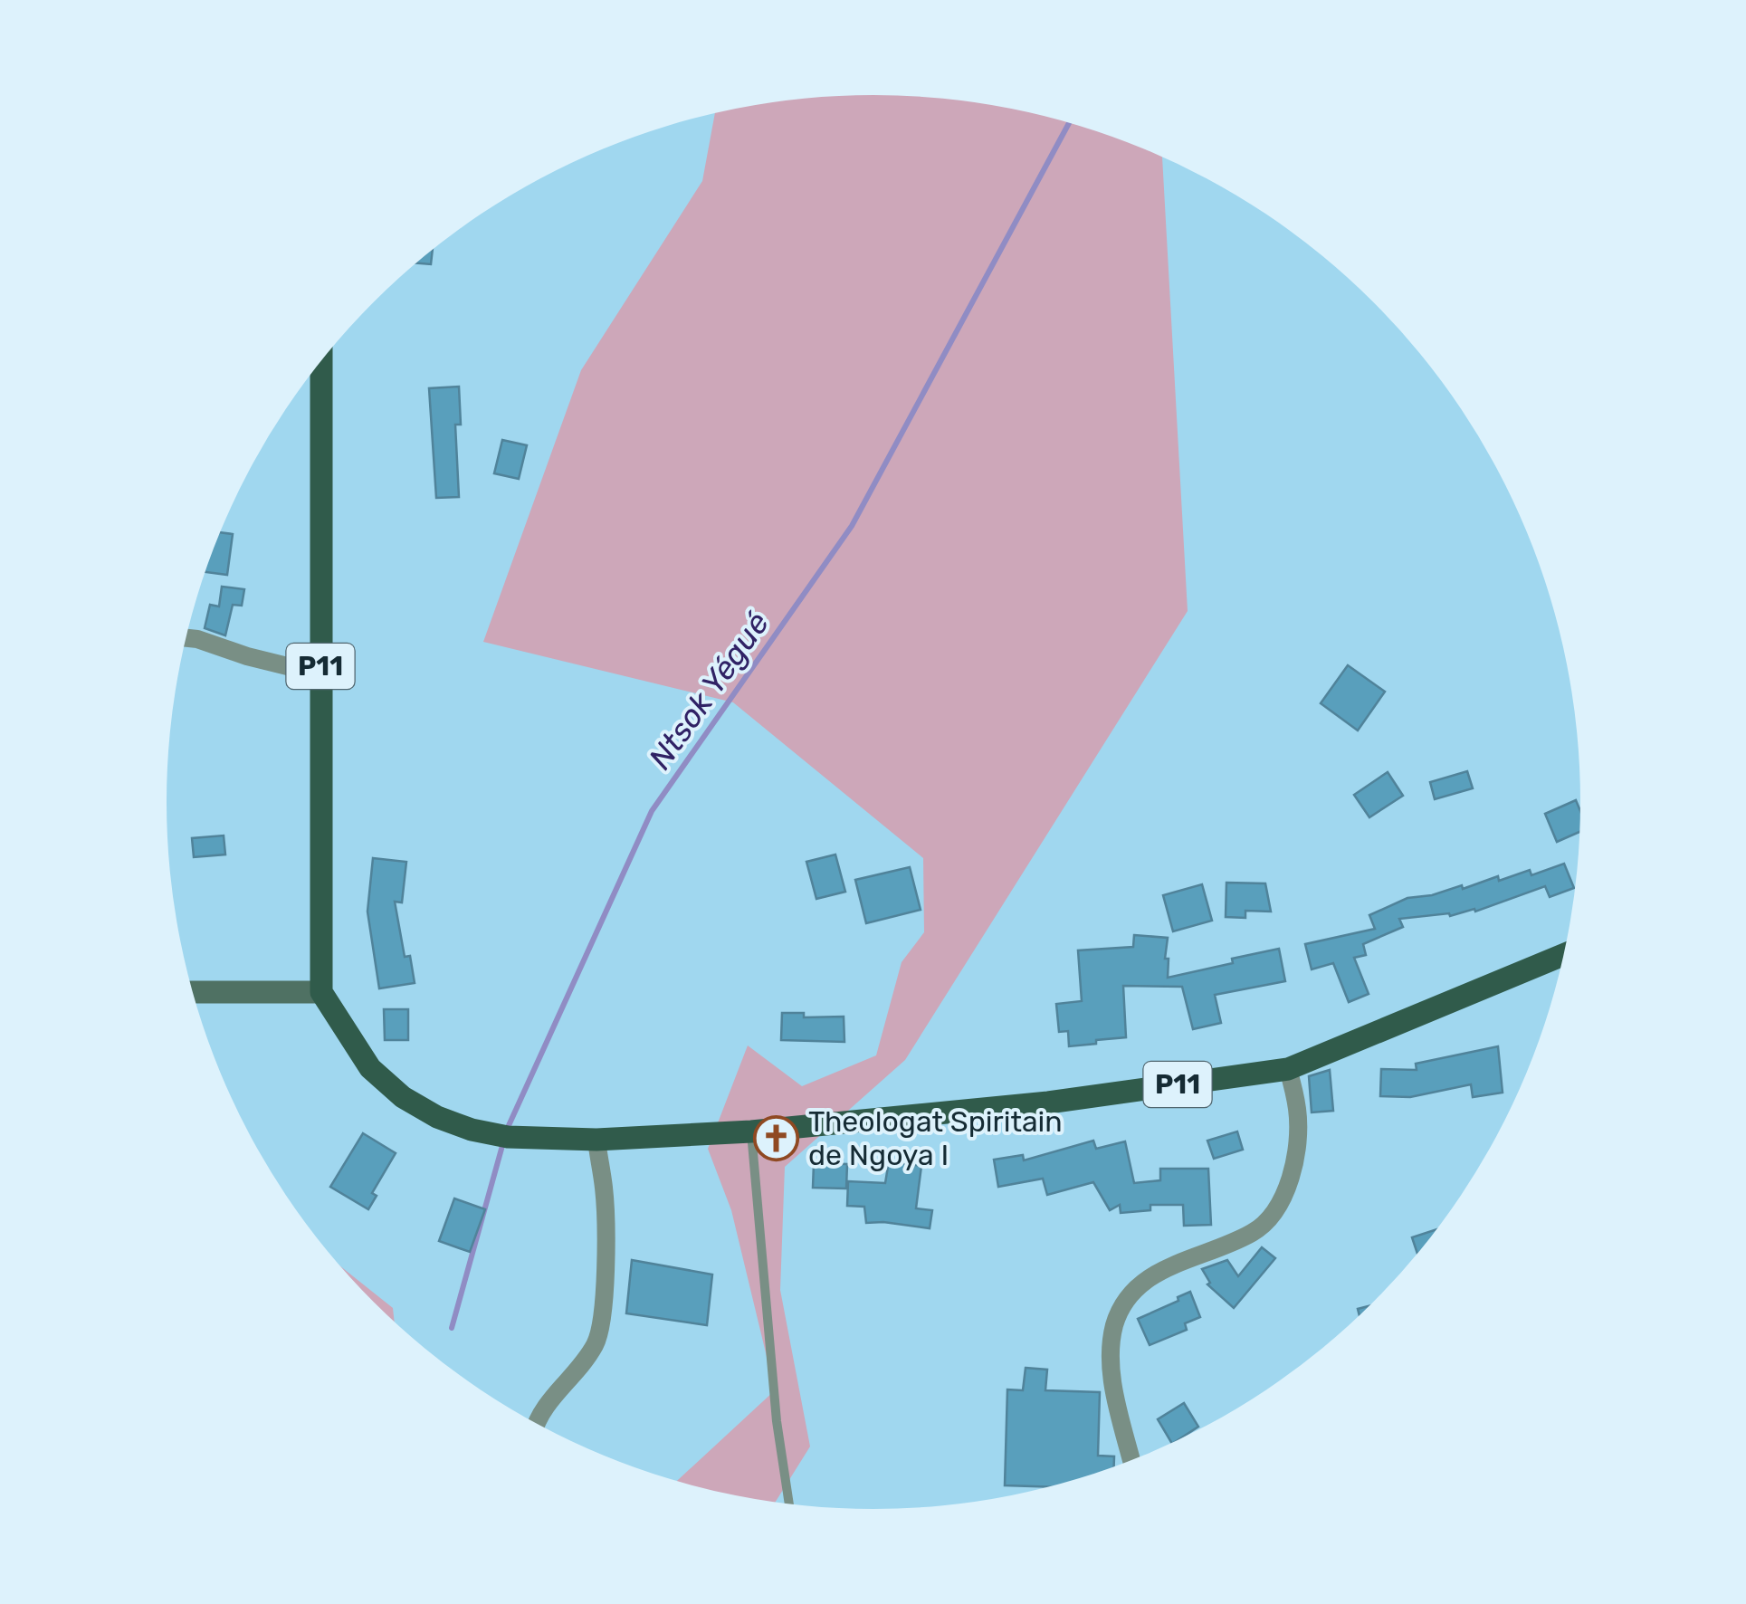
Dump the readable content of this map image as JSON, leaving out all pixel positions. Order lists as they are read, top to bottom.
{
  "streets": {
    "main road": ["P11"]
  },
  "water": ["Ntsok Yégué"],
  "places": {
    "church": ["Theologat Spiritain de Ngoya I"]
  }
}
